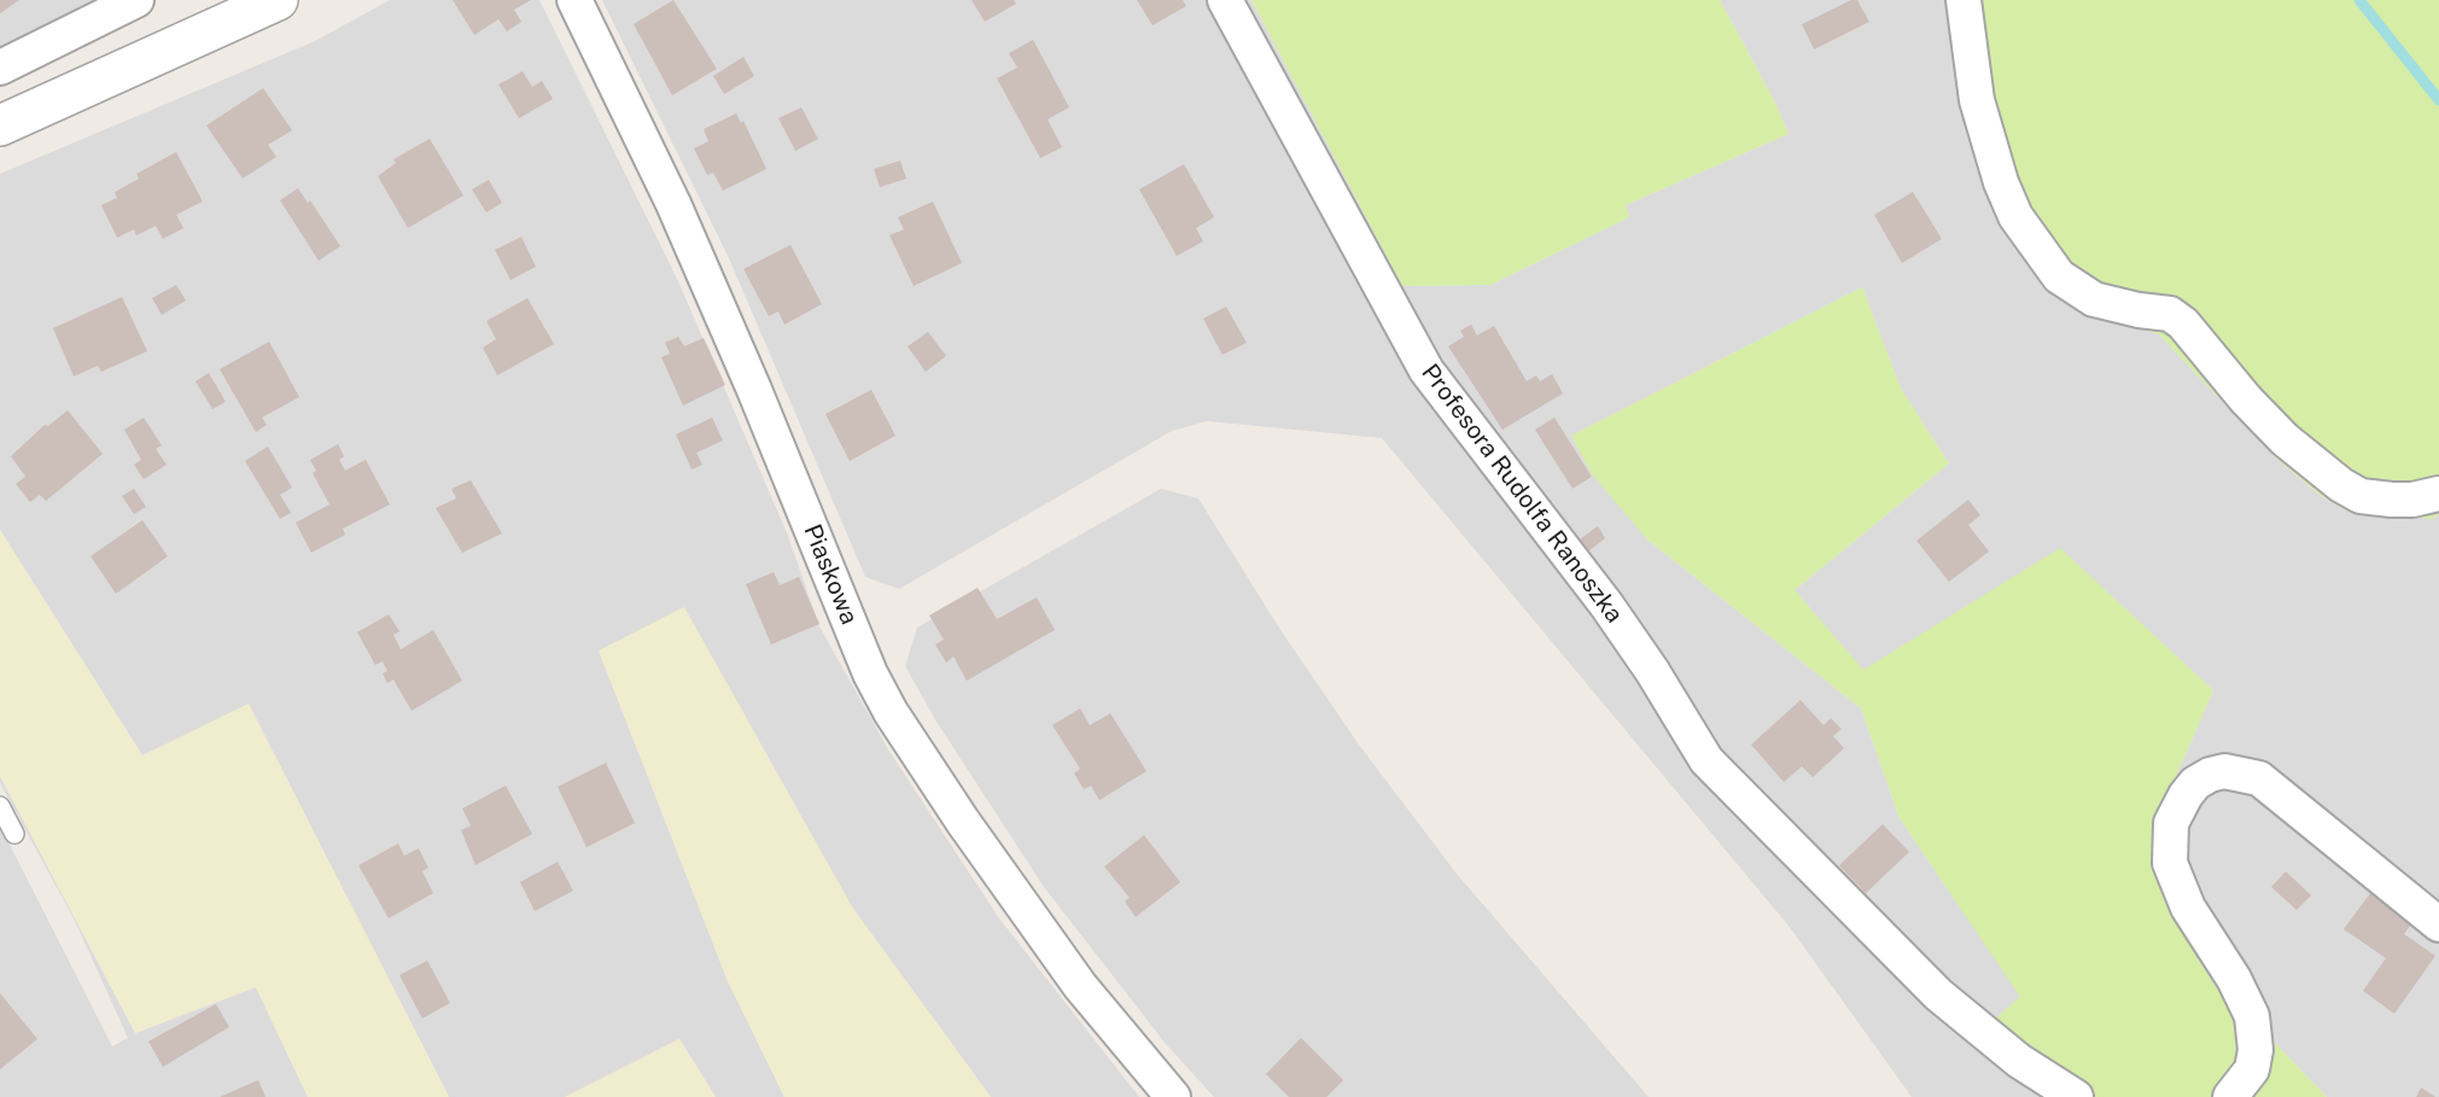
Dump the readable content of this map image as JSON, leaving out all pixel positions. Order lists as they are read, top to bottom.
{
  "streets": {
    "street": ["Profesora Rudolfa Ranoszka", "Piaskowa"]
  }
}
